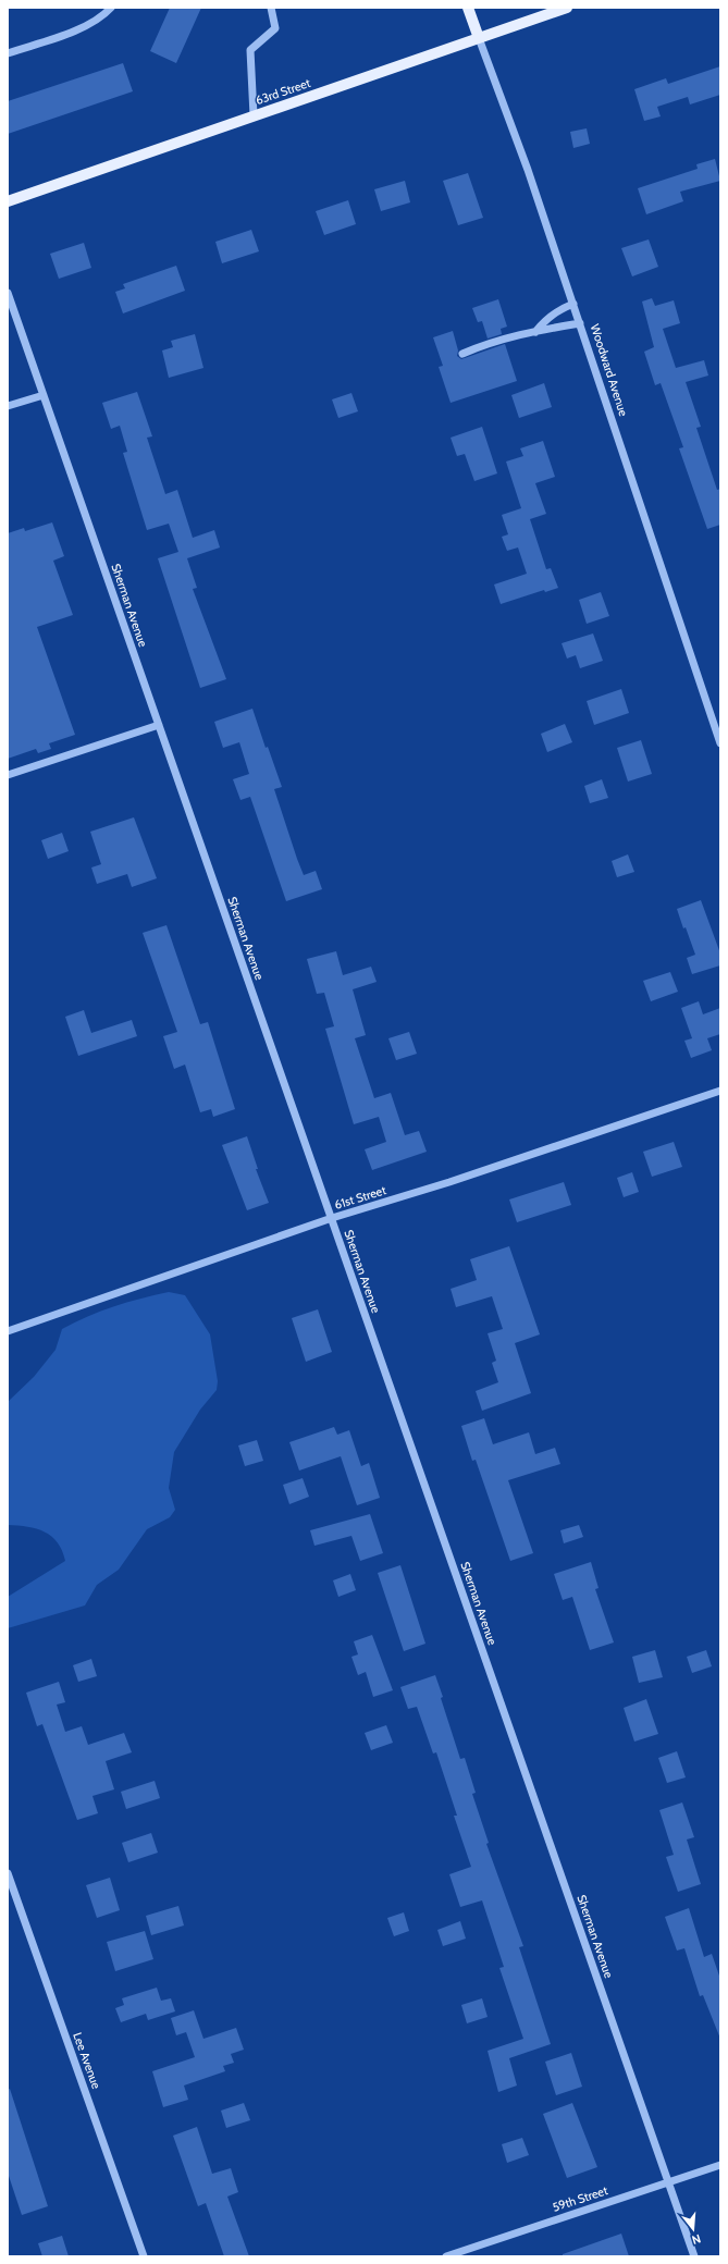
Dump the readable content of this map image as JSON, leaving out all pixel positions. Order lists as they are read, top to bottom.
{
  "streets": {
    "main road": ["63rd Street", "Woodward Avenue"],
    "street": [
      "Sherman Avenue",
      "61st Street",
      "Lee Avenue",
      "59th Street"
    ]
  },
  "crossings": [
    ["63rd Street", "Woodward Avenue"],
    ["Sherman Avenue", "61st Street"],
    ["Sherman Avenue", "59th Street"]
  ],
  "north": "bottom"
}
